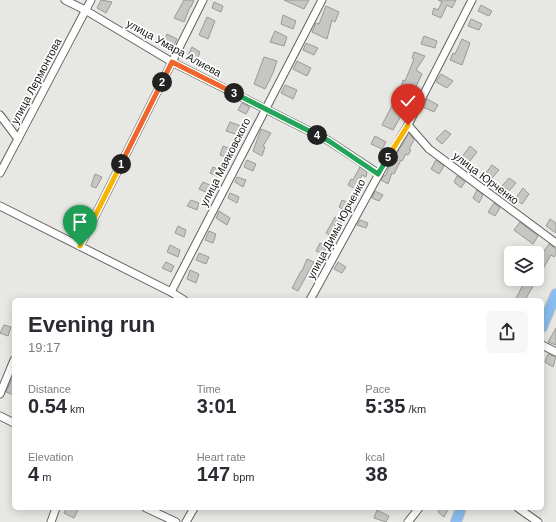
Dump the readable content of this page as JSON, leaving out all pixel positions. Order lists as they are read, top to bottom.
{
  "streets": {
    "street": [
      "улица Умара Алиева",
      "улица Лермонтова",
      "улица Маяковского",
      "улица Юрченко",
      "улица Димы Юрченко"
    ]
  },
  "crossings": [
    ["улица Умара Алиева", "улица Лермонтова"],
    ["улица Умара Алиева", "улица Маяковского"],
    ["улица Умара Алиева", "улица Димы Юрченко"],
    ["улица Юрченко", "улица Димы Юрченко"]
  ],
  "page": {
    "pins": [
      "2",
      "3",
      "4",
      "5",
      "1"
    ],
    "heading": ["Evening run", "19:17"],
    "stats": [
      ["Distance", "0.54 km"],
      ["Time", "3:01"],
      ["Pace", "5:35 /km"],
      ["Elevation", "4 m"],
      ["Heart rate", "147 bpm"],
      ["kcal", "38"]
    ]
  }
}
